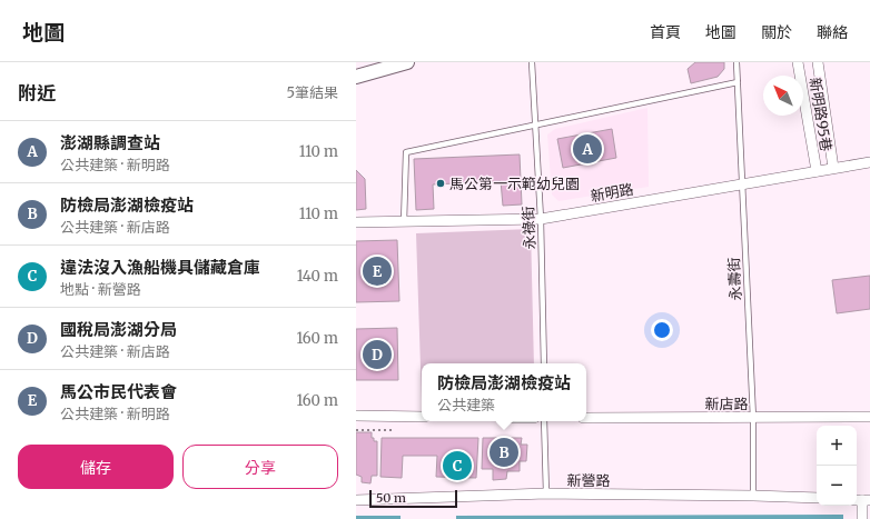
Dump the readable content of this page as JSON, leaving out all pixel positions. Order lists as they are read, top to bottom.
{
  "streets": {
    "street": [
      "新明路95巷",
      "新明路",
      "新店路",
      "新營路"
    ],
    "lane": ["永祿街", "永壽街"]
  },
  "crossings": [
    ["新明路95巷", "新明路"],
    ["新明路", "永祿街"],
    ["新明路", "永壽街"],
    ["永壽街", "新店路"],
    ["永壽街", "新營路"]
  ],
  "places": ["馬公第一示範幼兒園"],
  "scale_bar": "50 m",
  "north": "top left",
  "page": {
    "header": "地圖",
    "nav": [
      "首頁",
      "地圖",
      "關於",
      "聯絡"
    ],
    "heading": ["附近", "5筆結果"],
    "list": [
      {
        "mark": "A",
        "name": "澎湖縣調查站",
        "note": "公共建築 · 新明路",
        "value": "110 m"
      },
      {
        "mark": "B",
        "name": "防檢局澎湖檢疫站",
        "note": "公共建築 · 新店路",
        "value": "110 m"
      },
      {
        "mark": "C",
        "name": "違法沒入漁船機具儲藏倉庫",
        "note": "地點 · 新營路",
        "value": "140 m"
      },
      {
        "mark": "D",
        "name": "國稅局澎湖分局",
        "note": "公共建築 · 新店路",
        "value": "160 m"
      },
      {
        "mark": "E",
        "name": "馬公市民代表會",
        "note": "公共建築 · 新明路",
        "value": "160 m"
      }
    ],
    "pins": [
      "A",
      "E",
      "D",
      "B",
      "C"
    ],
    "popup": ["防檢局澎湖檢疫站", "公共建築"],
    "map_buttons": ["+", "−"],
    "buttons": ["儲存", "分享"],
    "scale": "50 m"
  }
}
